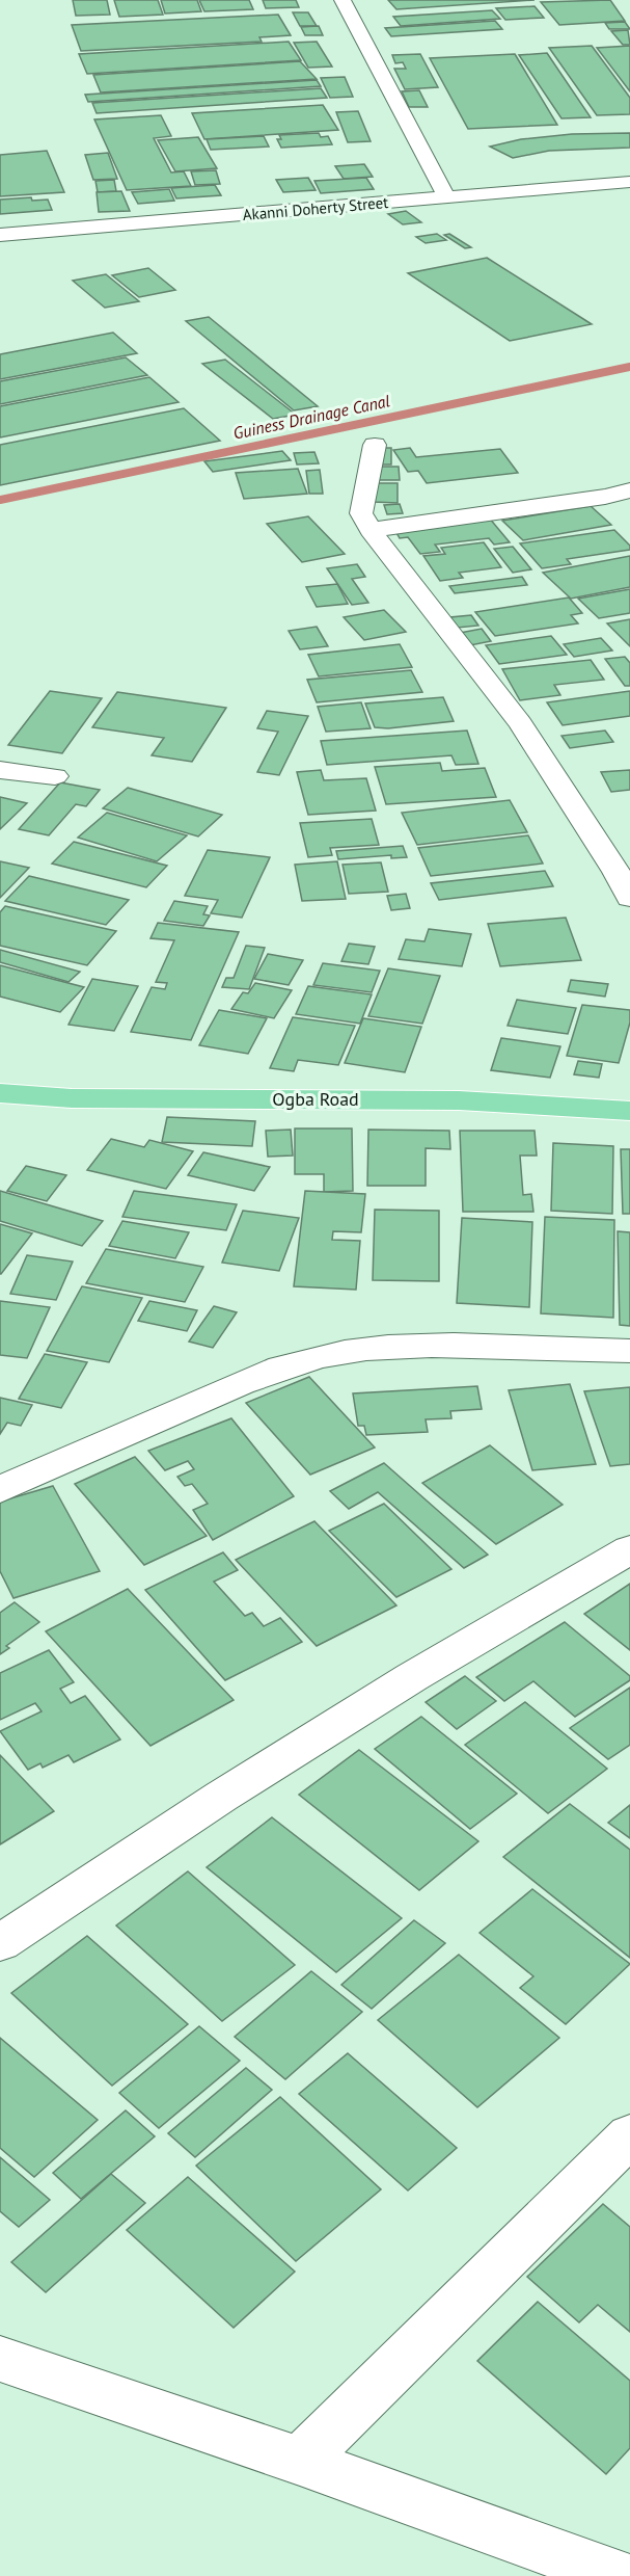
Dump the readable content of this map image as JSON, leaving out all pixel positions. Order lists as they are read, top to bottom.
{
  "streets": {
    "main road": ["Ogba Road"],
    "street": ["Akanni Doherty Street"]
  },
  "water": ["Guiness Drainage Canal"]
}
